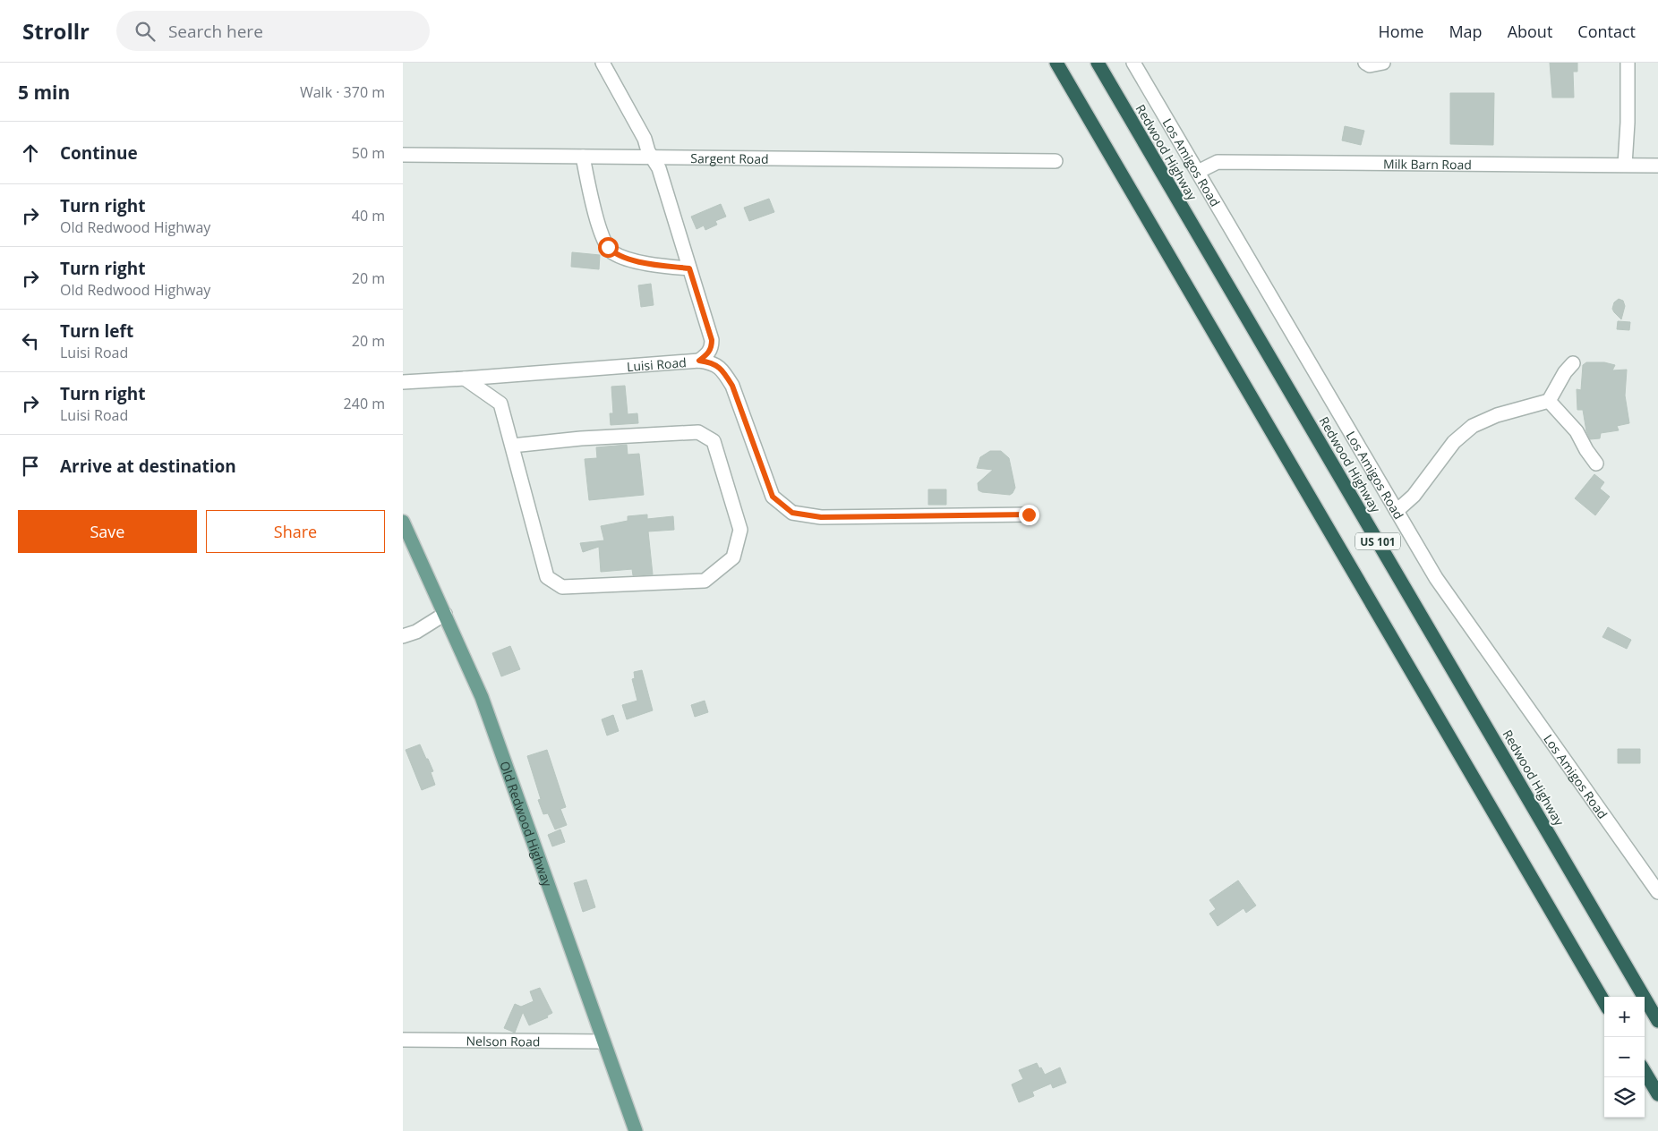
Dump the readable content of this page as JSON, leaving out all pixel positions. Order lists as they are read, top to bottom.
{
  "streets": {
    "highway": ["Redwood Highway", "US 101"],
    "main road": ["Old Redwood Highway"],
    "street": [
      "Sargent Road",
      "Los Amigos Road",
      "Milk Barn Road",
      "Luisi Road",
      "Nelson Road"
    ]
  },
  "crossings": [
    ["Los Amigos Road", "Milk Barn Road"],
    ["Old Redwood Highway", "Nelson Road"]
  ],
  "page": {
    "header": "Strollr",
    "search": "Search here",
    "nav": [
      "Home",
      "Map",
      "About",
      "Contact"
    ],
    "heading": ["5 min", "Walk · 370 m"],
    "list": [
      ["Continue", "50 m"],
      ["Turn right", "Old Redwood Highway", "40 m"],
      ["Turn right", "Old Redwood Highway", "20 m"],
      ["Turn left", "Luisi Road", "20 m"],
      ["Turn right", "Luisi Road", "240 m"],
      "Arrive at destination"
    ],
    "buttons": ["Save", "Share"],
    "map_buttons": ["+", "−"]
  }
}
